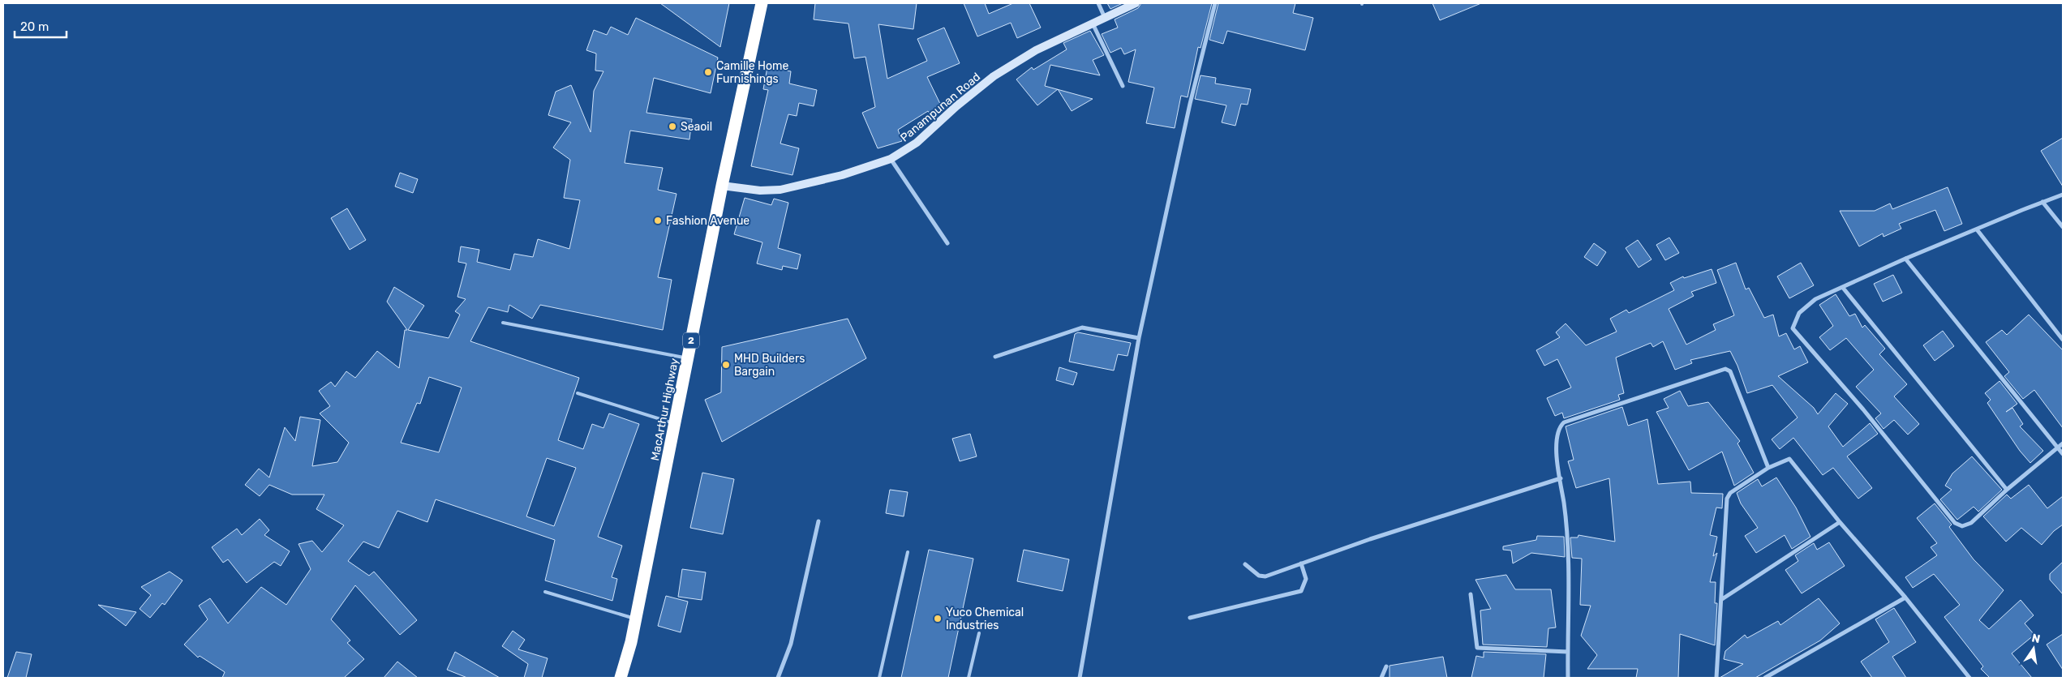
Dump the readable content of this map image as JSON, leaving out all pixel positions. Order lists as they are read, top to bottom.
{
  "streets": {
    "highway": ["2", "MacArthur Highway"],
    "street": ["Panampunan Road"]
  },
  "crossings": [
    ["Panampunan Road", "MacArthur Highway"]
  ],
  "places": [
    "Camille Home Furnishings",
    "Seaoil",
    "Fashion Avenue",
    "MHD Builders Bargain",
    "Yuco Chemical Industries"
  ],
  "scale_bar": "20 m",
  "north": "top"
}
